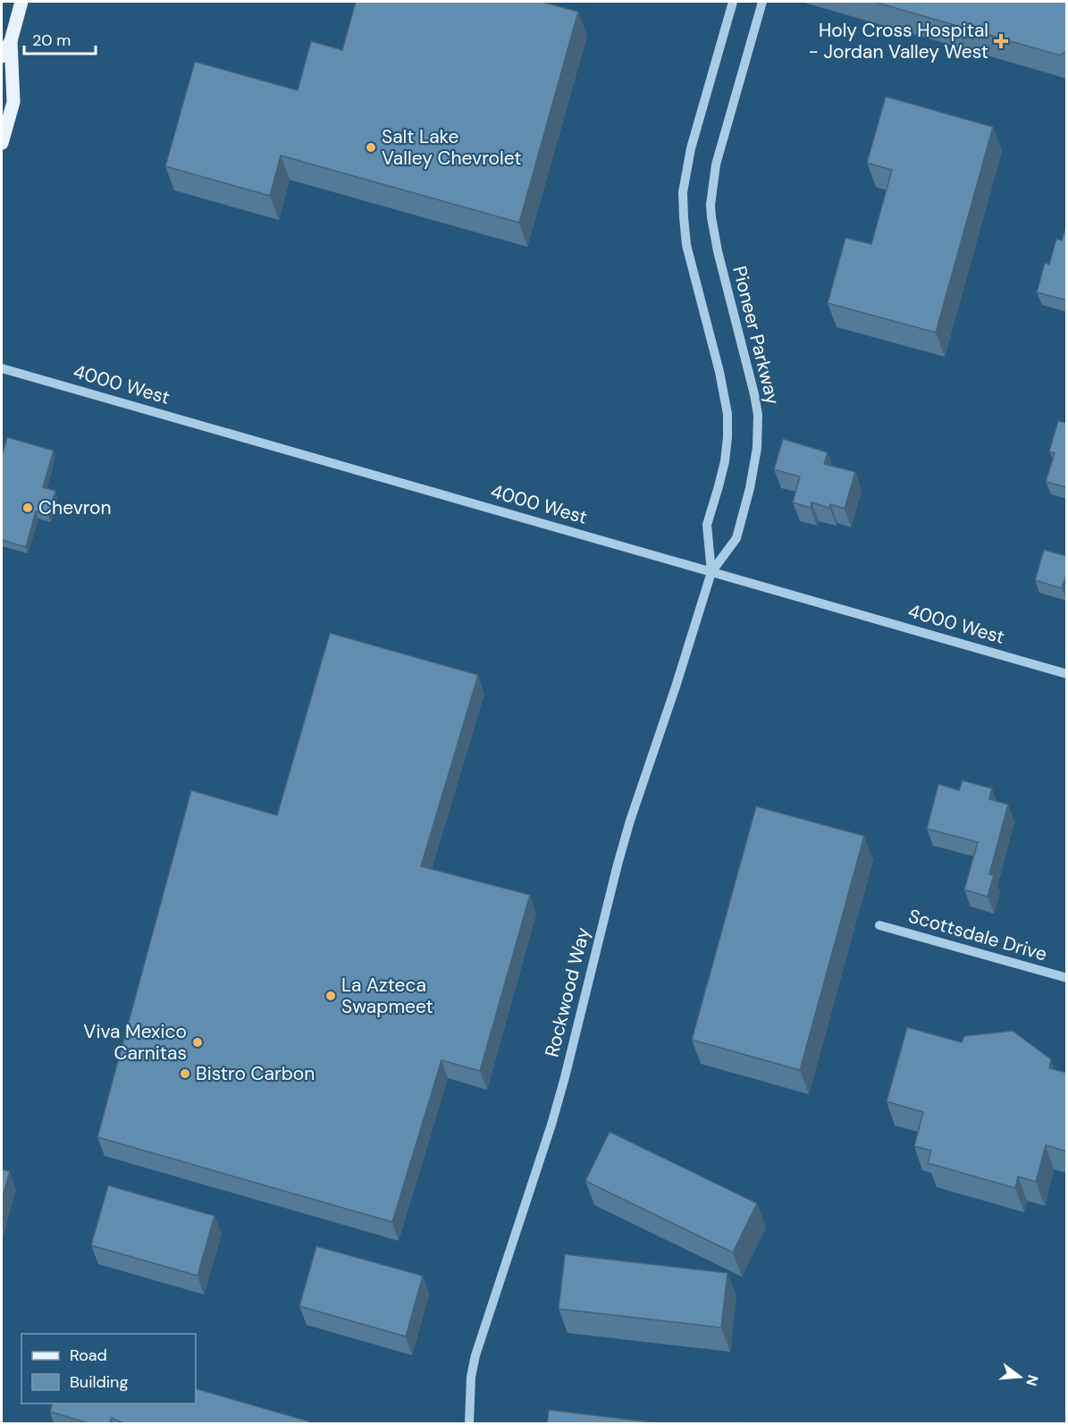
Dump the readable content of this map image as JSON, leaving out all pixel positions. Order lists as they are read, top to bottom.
{
  "streets": {
    "street": [
      "Pioneer Parkway",
      "4000 West",
      "Scottsdale Drive",
      "Rockwood Way"
    ]
  },
  "crossings": [
    ["Pioneer Parkway", "4000 West"],
    ["Pioneer Parkway", "Rockwood Way"],
    ["4000 West", "Rockwood Way"]
  ],
  "places": {
    "health": ["Holy Cross Hospital - Jordan Valley West"],
    "other": [
      "Salt Lake Valley Chevrolet",
      "Chevron",
      "La Azteca Swapmeet",
      "Viva Mexico Carnitas",
      "Bistro Carbon"
    ]
  },
  "legend": ["Road", "Building"],
  "scale_bar": "20 m",
  "north": "right"
}
